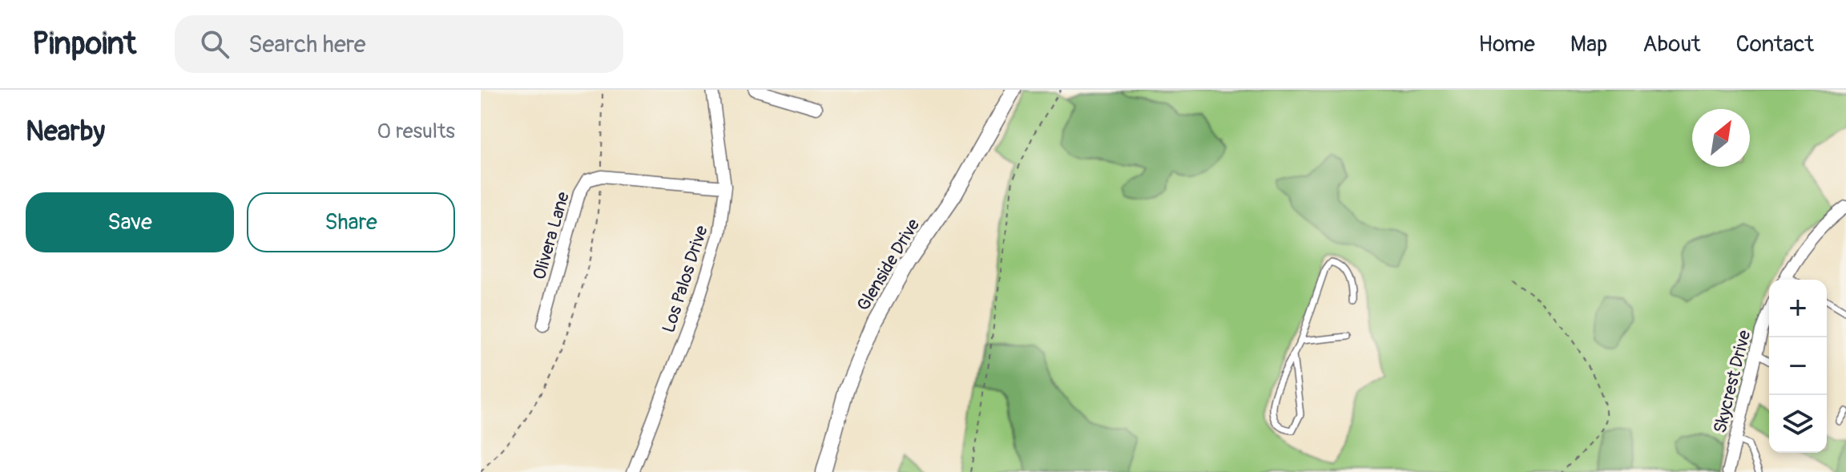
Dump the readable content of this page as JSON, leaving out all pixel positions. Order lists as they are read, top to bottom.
{
  "streets": {
    "street": [
      "Olivera Lane",
      "Glenside Drive",
      "Los Palos Drive",
      "Skycrest Drive"
    ]
  },
  "north": "top right",
  "page": {
    "header": "Pinpoint",
    "search": "Search here",
    "nav": [
      "Home",
      "Map",
      "About",
      "Contact"
    ],
    "heading": ["Nearby", "0 results"],
    "buttons": ["Save", "Share"],
    "map_buttons": ["+", "−"]
  }
}
